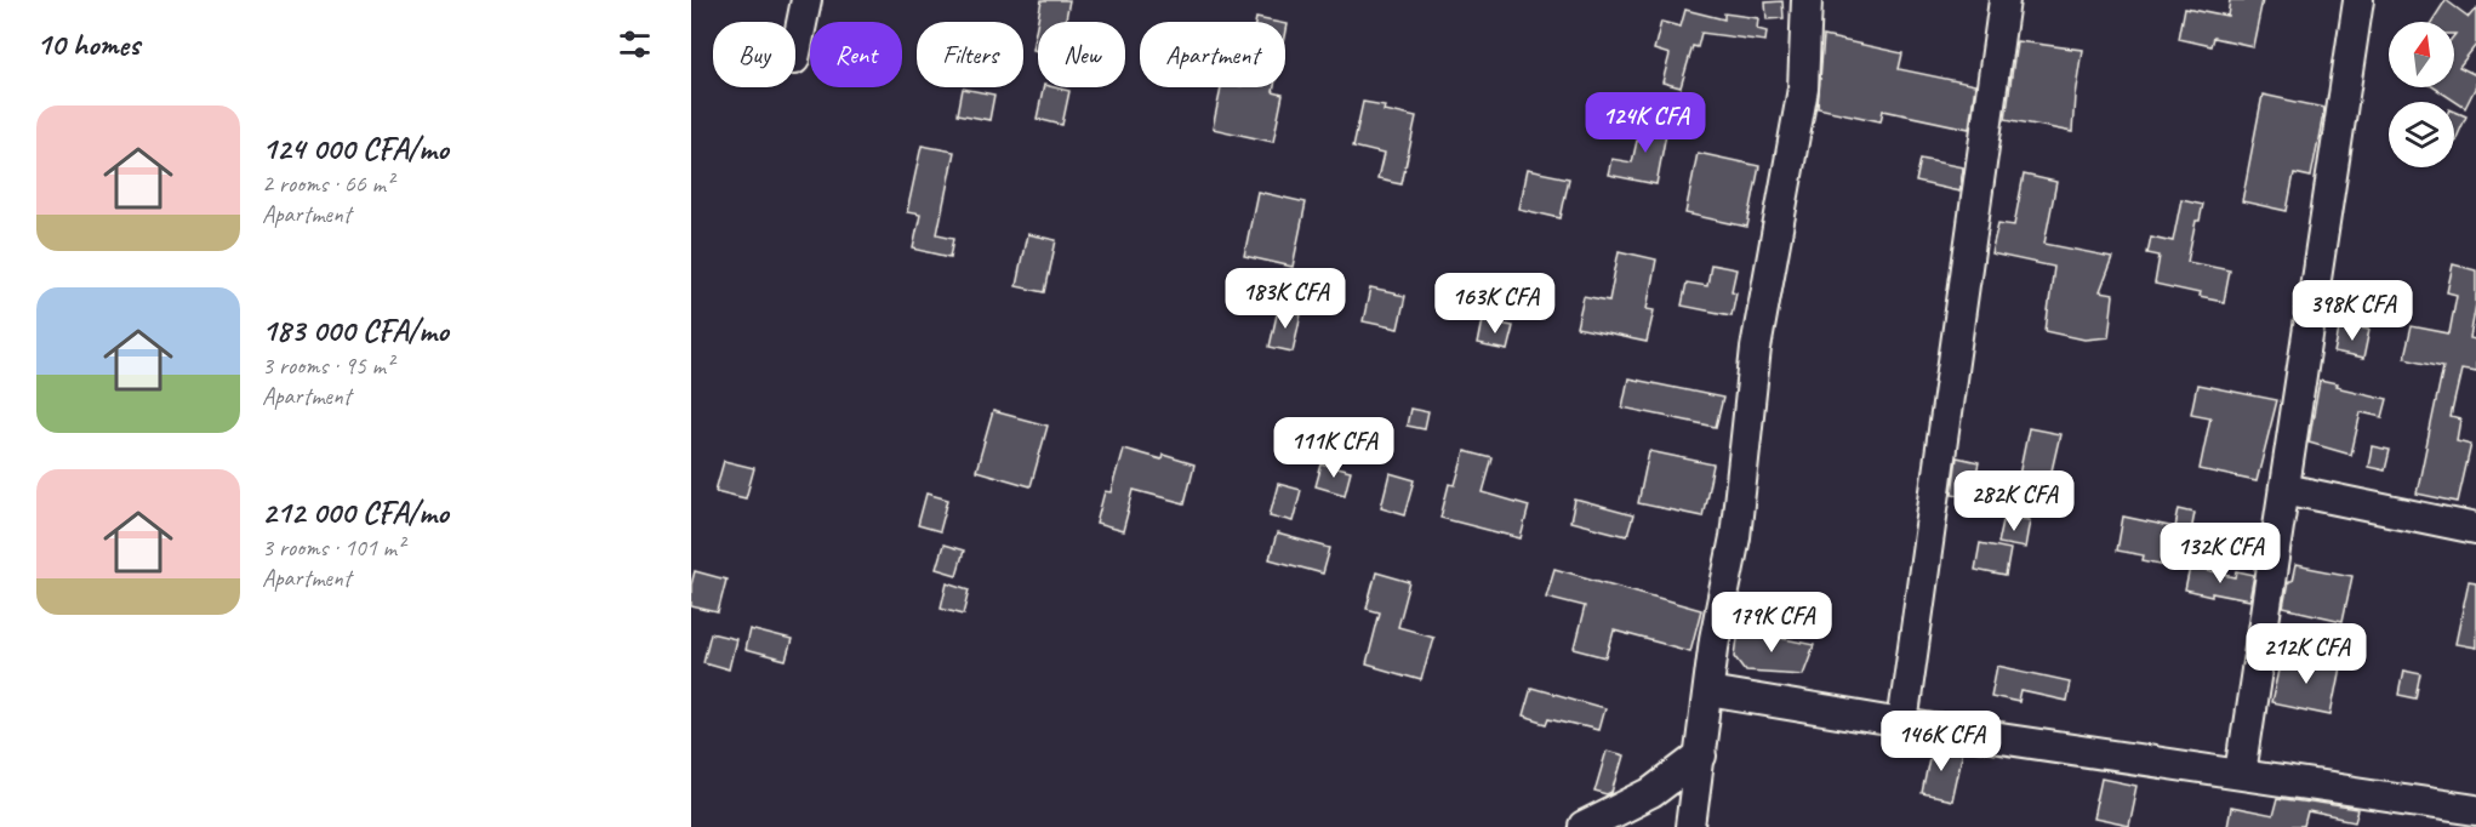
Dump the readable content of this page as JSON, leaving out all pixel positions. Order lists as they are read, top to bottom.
{
  "north": "top",
  "page": {
    "heading": "10 homes",
    "chip": [
      "Buy",
      "Rent",
      "Filters",
      "New",
      "Apartment"
    ],
    "list": [
      {
        "name": "124 000 CFA/mo",
        "note": "2 rooms · 66 m² · Apartment"
      },
      {
        "name": "183 000 CFA/mo",
        "note": "3 rooms · 95 m² · Apartment"
      },
      {
        "name": "212 000 CFA/mo",
        "note": "3 rooms · 101 m² · Apartment"
      }
    ],
    "price": [
      "124K CFA",
      "183K CFA",
      "163K CFA",
      "398K CFA",
      "111K CFA",
      "282K CFA",
      "132K CFA",
      "179K CFA",
      "212K CFA",
      "146K CFA"
    ]
  }
}
